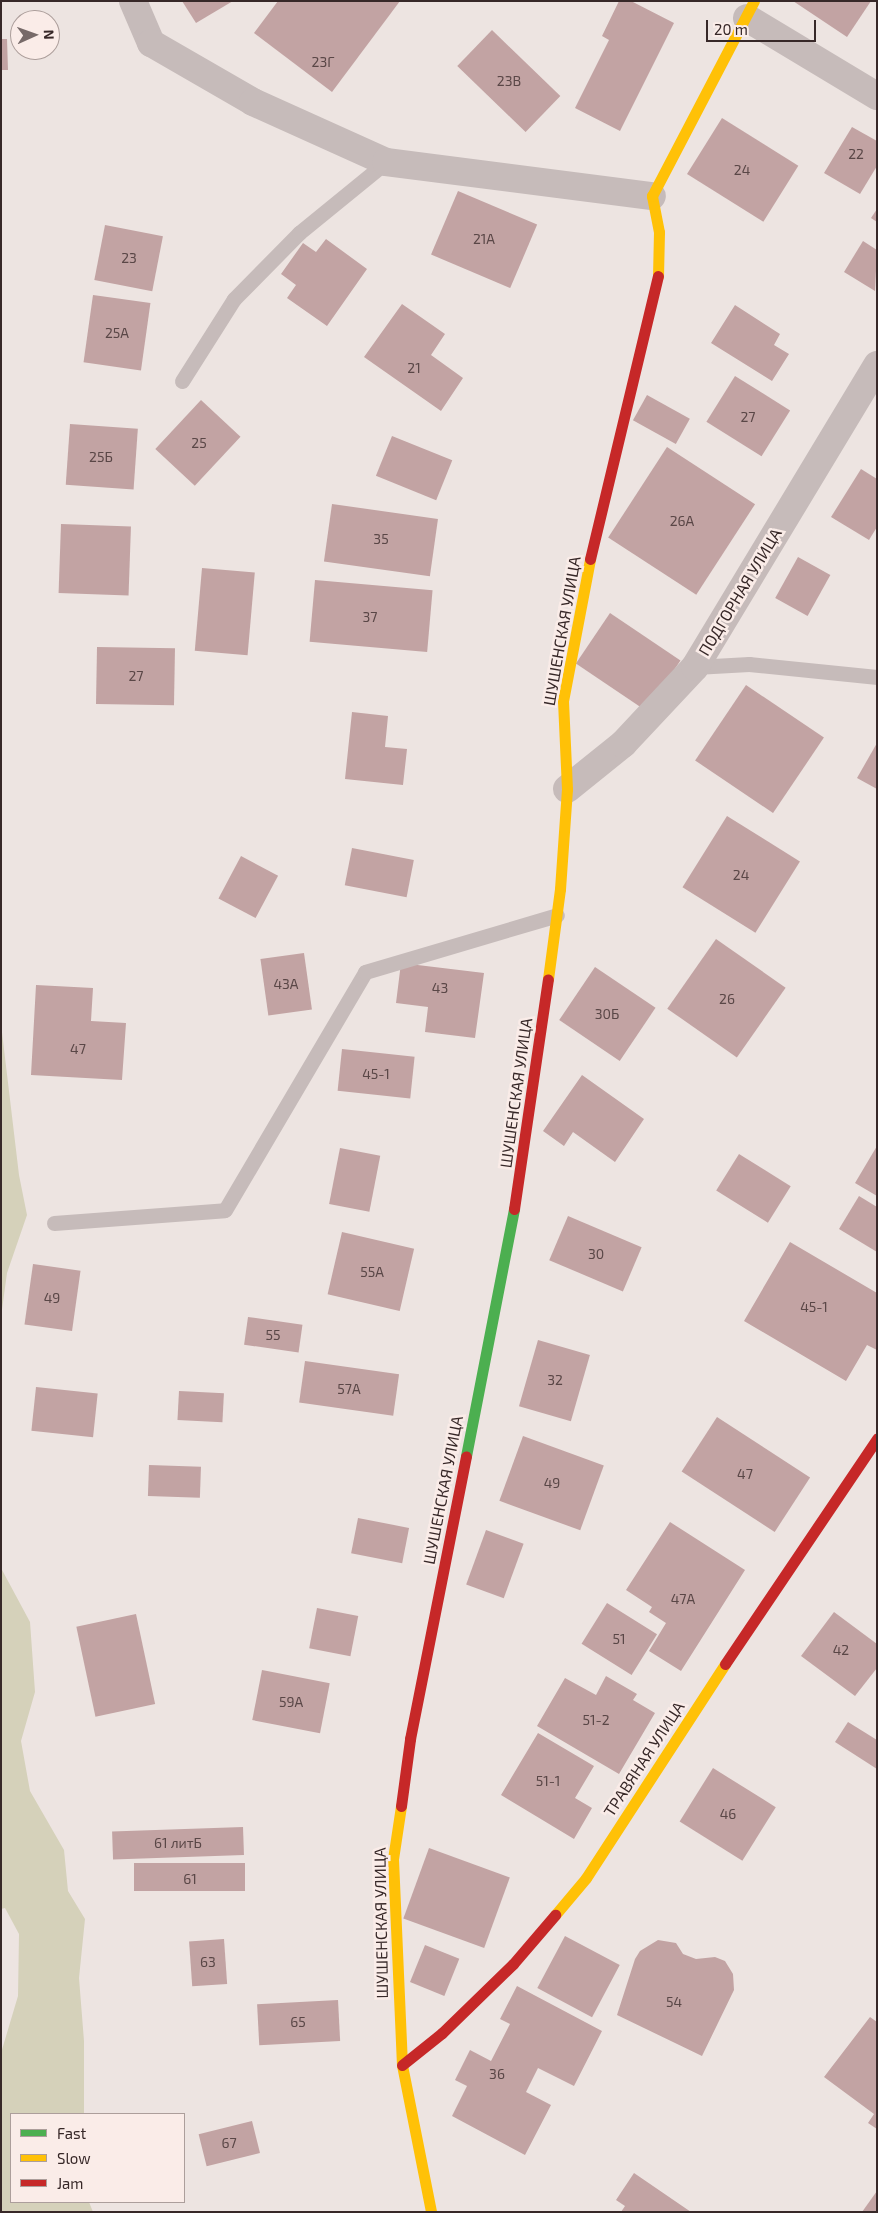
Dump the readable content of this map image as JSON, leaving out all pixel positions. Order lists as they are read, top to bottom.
{
  "streets": {
    "street": ["ПОДГОРНАЯ УЛИЦА", "ШУШЕНСКАЯ УЛИЦА", "ТРАВЯНАЯ УЛИЦА"]
  },
  "crossings": [
    ["ПОДГОРНАЯ УЛИЦА", "ШУШЕНСКАЯ УЛИЦА"],
    ["ШУШЕНСКАЯ УЛИЦА", "ТРАВЯНАЯ УЛИЦА"]
  ],
  "house_numbers": [
    "23Г",
    "23В",
    "22",
    "24",
    "21А",
    "23",
    "25А",
    "21",
    "27",
    "25",
    "25Б",
    "26А",
    "35",
    "37",
    "27",
    "24",
    "43А",
    "43",
    "26",
    "30Б",
    "47",
    "45-1",
    "30",
    "55А",
    "49",
    "45-1",
    "55",
    "32",
    "57А",
    "47",
    "49",
    "47А",
    "51",
    "42",
    "59А",
    "51-2",
    "51-1",
    "46",
    "61 литБ",
    "61",
    "63",
    "54",
    "65",
    "36",
    "67"
  ],
  "legend": ["Fast", "Slow", "Jam"],
  "scale_bar": "20 m",
  "north": "right"
}
